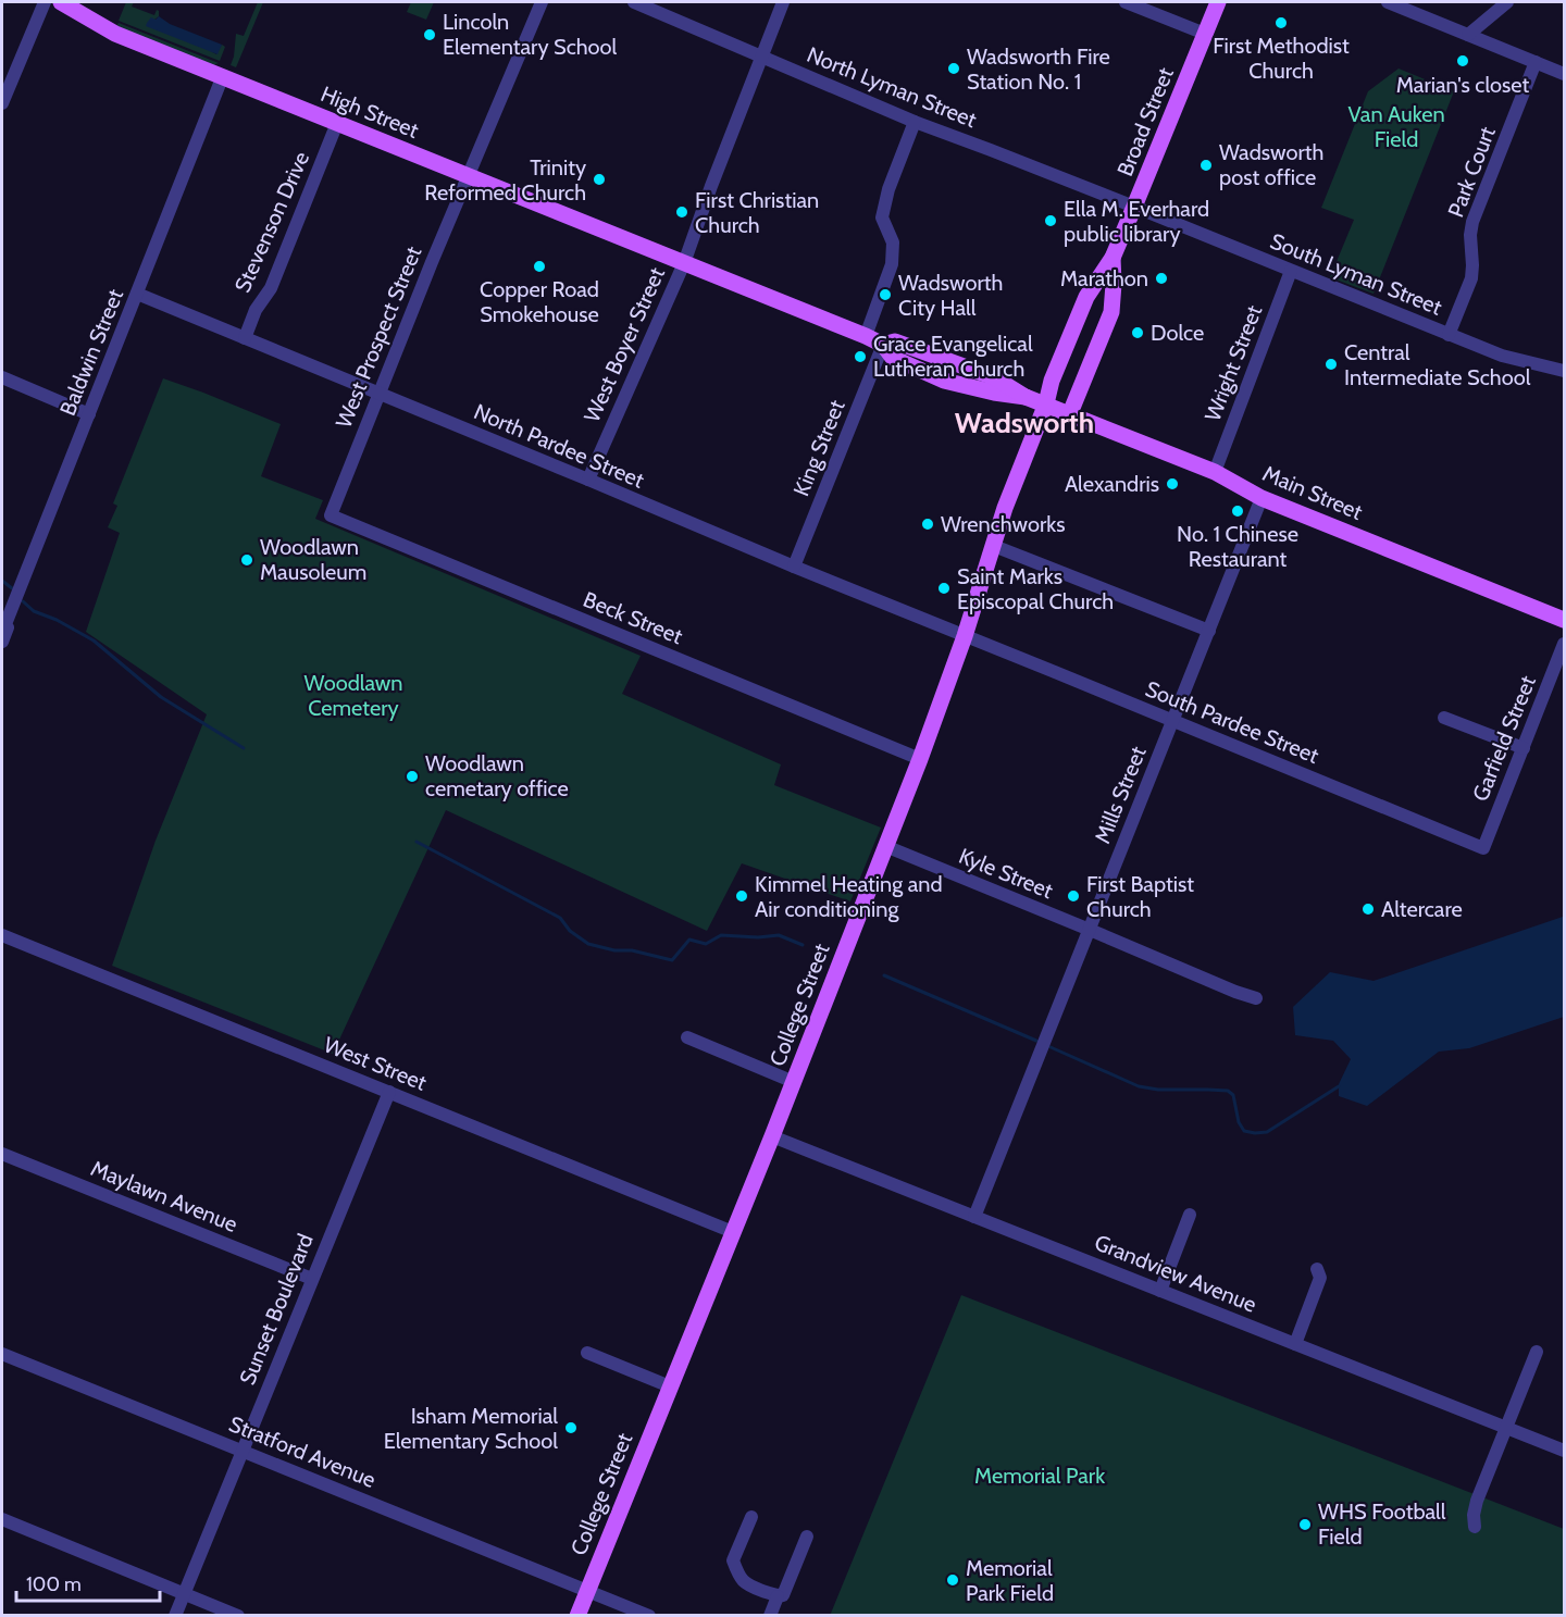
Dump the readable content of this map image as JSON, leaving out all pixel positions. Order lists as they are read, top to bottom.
{
  "streets": {
    "main road": [
      "High Street",
      "Broad Street",
      "Main Street",
      "College Street"
    ],
    "street": [
      "North Lyman Street",
      "Park Court",
      "Stevenson Drive",
      "South Lyman Street",
      "West Prospect Street",
      "West Boyer Street",
      "Baldwin Street",
      "Wright Street",
      "North Pardee Street",
      "King Street",
      "Beck Street",
      "South Pardee Street",
      "Garfield Street",
      "Mills Street",
      "Kyle Street",
      "West Street",
      "Maylawn Avenue",
      "Grandview Avenue",
      "Sunset Boulevard",
      "Stratford Avenue"
    ]
  },
  "crossings": [
    ["North Lyman Street", "Broad Street"],
    ["North Lyman Street", "South Lyman Street"],
    ["North Lyman Street", "West Boyer Street"],
    ["High Street", "Broad Street"],
    ["High Street", "Stevenson Drive"],
    ["High Street", "West Prospect Street"],
    ["High Street", "West Boyer Street"],
    ["High Street", "Baldwin Street"],
    ["High Street", "King Street"],
    ["High Street", "Main Street"],
    ["High Street", "College Street"],
    ["Broad Street", "South Lyman Street"],
    ["Broad Street", "Main Street"],
    ["Broad Street", "College Street"],
    ["Park Court", "South Lyman Street"],
    ["Stevenson Drive", "North Pardee Street"],
    ["South Lyman Street", "Wright Street"],
    ["West Prospect Street", "North Pardee Street"],
    ["West Prospect Street", "Beck Street"],
    ["West Boyer Street", "North Pardee Street"],
    ["Baldwin Street", "North Pardee Street"],
    ["Wright Street", "Main Street"],
    ["North Pardee Street", "King Street"],
    ["North Pardee Street", "South Pardee Street"],
    ["North Pardee Street", "College Street"],
    ["Main Street", "Mills Street"],
    ["Main Street", "College Street"],
    ["Beck Street", "College Street"],
    ["South Pardee Street", "Garfield Street"],
    ["South Pardee Street", "Mills Street"],
    ["South Pardee Street", "College Street"],
    ["Mills Street", "Kyle Street"],
    ["Mills Street", "Grandview Avenue"],
    ["Kyle Street", "College Street"],
    ["College Street", "West Street"],
    ["College Street", "Grandview Avenue"],
    ["College Street", "Stratford Avenue"],
    ["West Street", "Sunset Boulevard"],
    ["Maylawn Avenue", "Sunset Boulevard"],
    ["Sunset Boulevard", "Stratford Avenue"]
  ],
  "districts": ["Wadsworth"],
  "parks": ["Van Auken Field", "Woodlawn Cemetery", "Memorial Park"],
  "places": [
    "First Methodist Church",
    "Lincoln Elementary School",
    "Marian's closet",
    "Wadsworth Fire Station No. 1",
    "Wadsworth post office",
    "Trinity Reformed Church",
    "First Christian Church",
    "Ella M. Everhard public library",
    "Copper Road Smokehouse",
    "Marathon",
    "Wadsworth City Hall",
    "Dolce",
    "Grace Evangelical Lutheran Church",
    "Central Intermediate School",
    "Alexandris",
    "No. 1 Chinese Restaurant",
    "Wrenchworks",
    "Woodlawn Mausoleum",
    "Saint Marks Episcopal Church",
    "Woodlawn cemetary office",
    "Kimmel Heating and Air conditioning",
    "First Baptist Church",
    "Altercare",
    "Isham Memorial Elementary School",
    "WHS Football Field",
    "Memorial Park Field"
  ],
  "scale_bar": "100 m"
}
